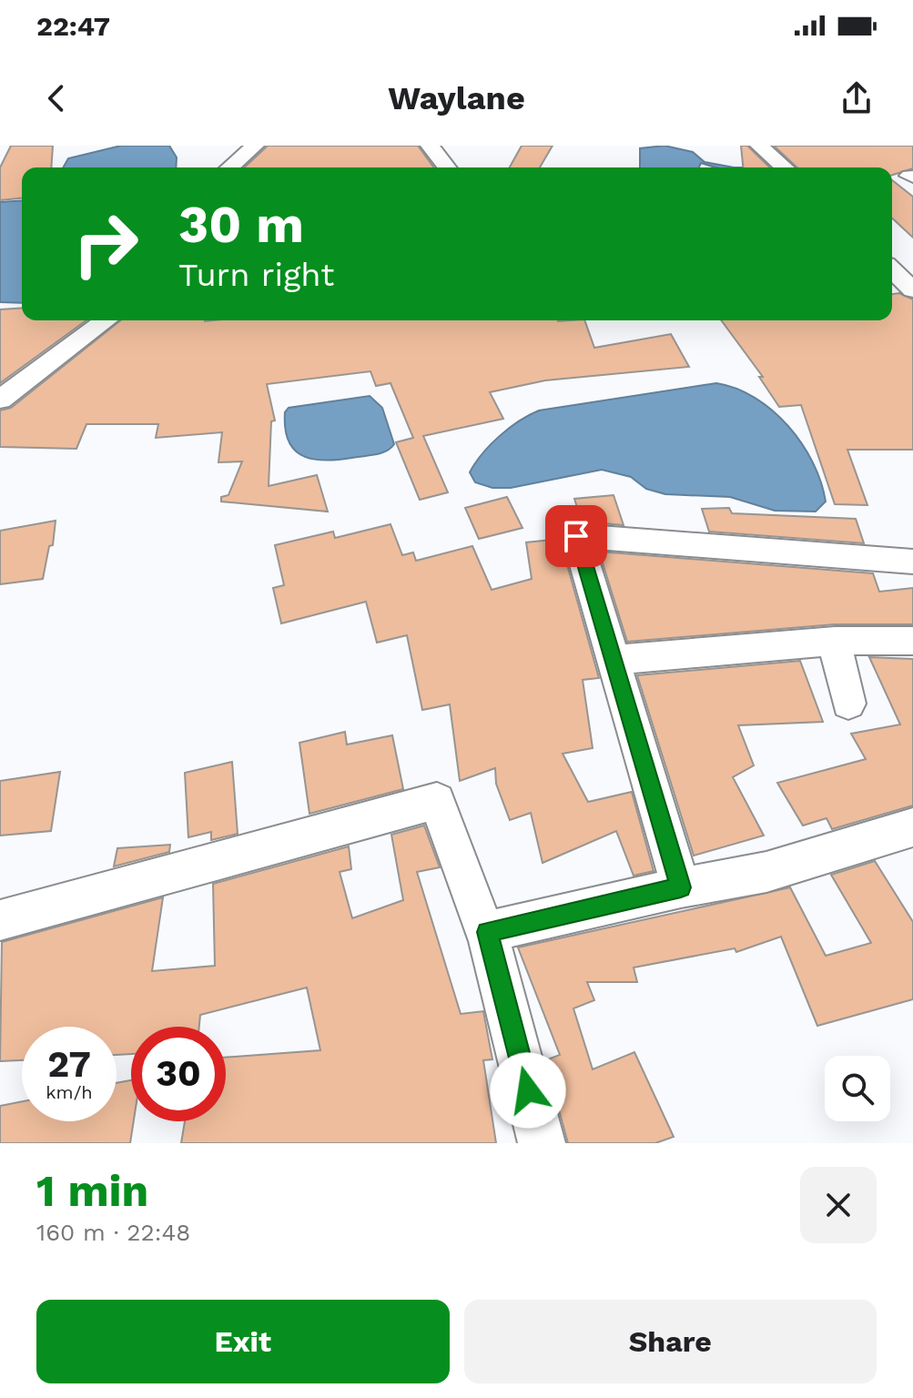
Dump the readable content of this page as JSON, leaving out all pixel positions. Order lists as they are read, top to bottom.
{
  "page": {
    "status": "22:47",
    "header": "Waylane",
    "turn": ["30 m", "Turn right"],
    "speed": "27 km/h",
    "limit": "30",
    "heading": ["1 min", "160 m · 22:48"],
    "buttons": ["Exit", "Share"]
  }
}
